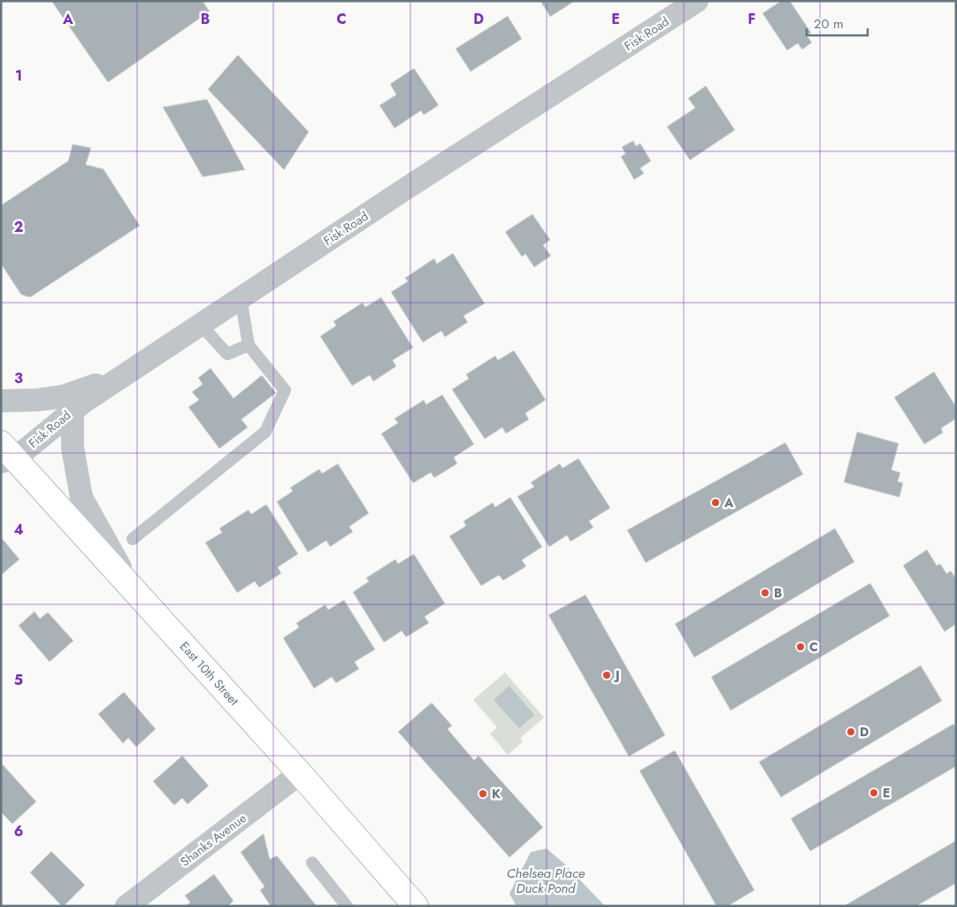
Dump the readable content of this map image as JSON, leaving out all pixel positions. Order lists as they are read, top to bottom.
{
  "streets": {
    "main road": ["East 10th Street"],
    "street": ["Fisk Road", "Shanks Avenue"]
  },
  "crossings": [
    ["Fisk Road", "East 10th Street"],
    ["East 10th Street", "Shanks Avenue"]
  ],
  "water": ["Chelsea Place Duck Pond"],
  "places": [
    "A",
    "B",
    "C",
    "J",
    "D",
    "E",
    "K"
  ],
  "scale_bar": "20 m",
  "grid": {
    "columns": [
      "A",
      "B",
      "C",
      "D",
      "E",
      "F"
    ],
    "rows": [
      "1",
      "2",
      "3",
      "4",
      "5",
      "6"
    ]
  }
}
